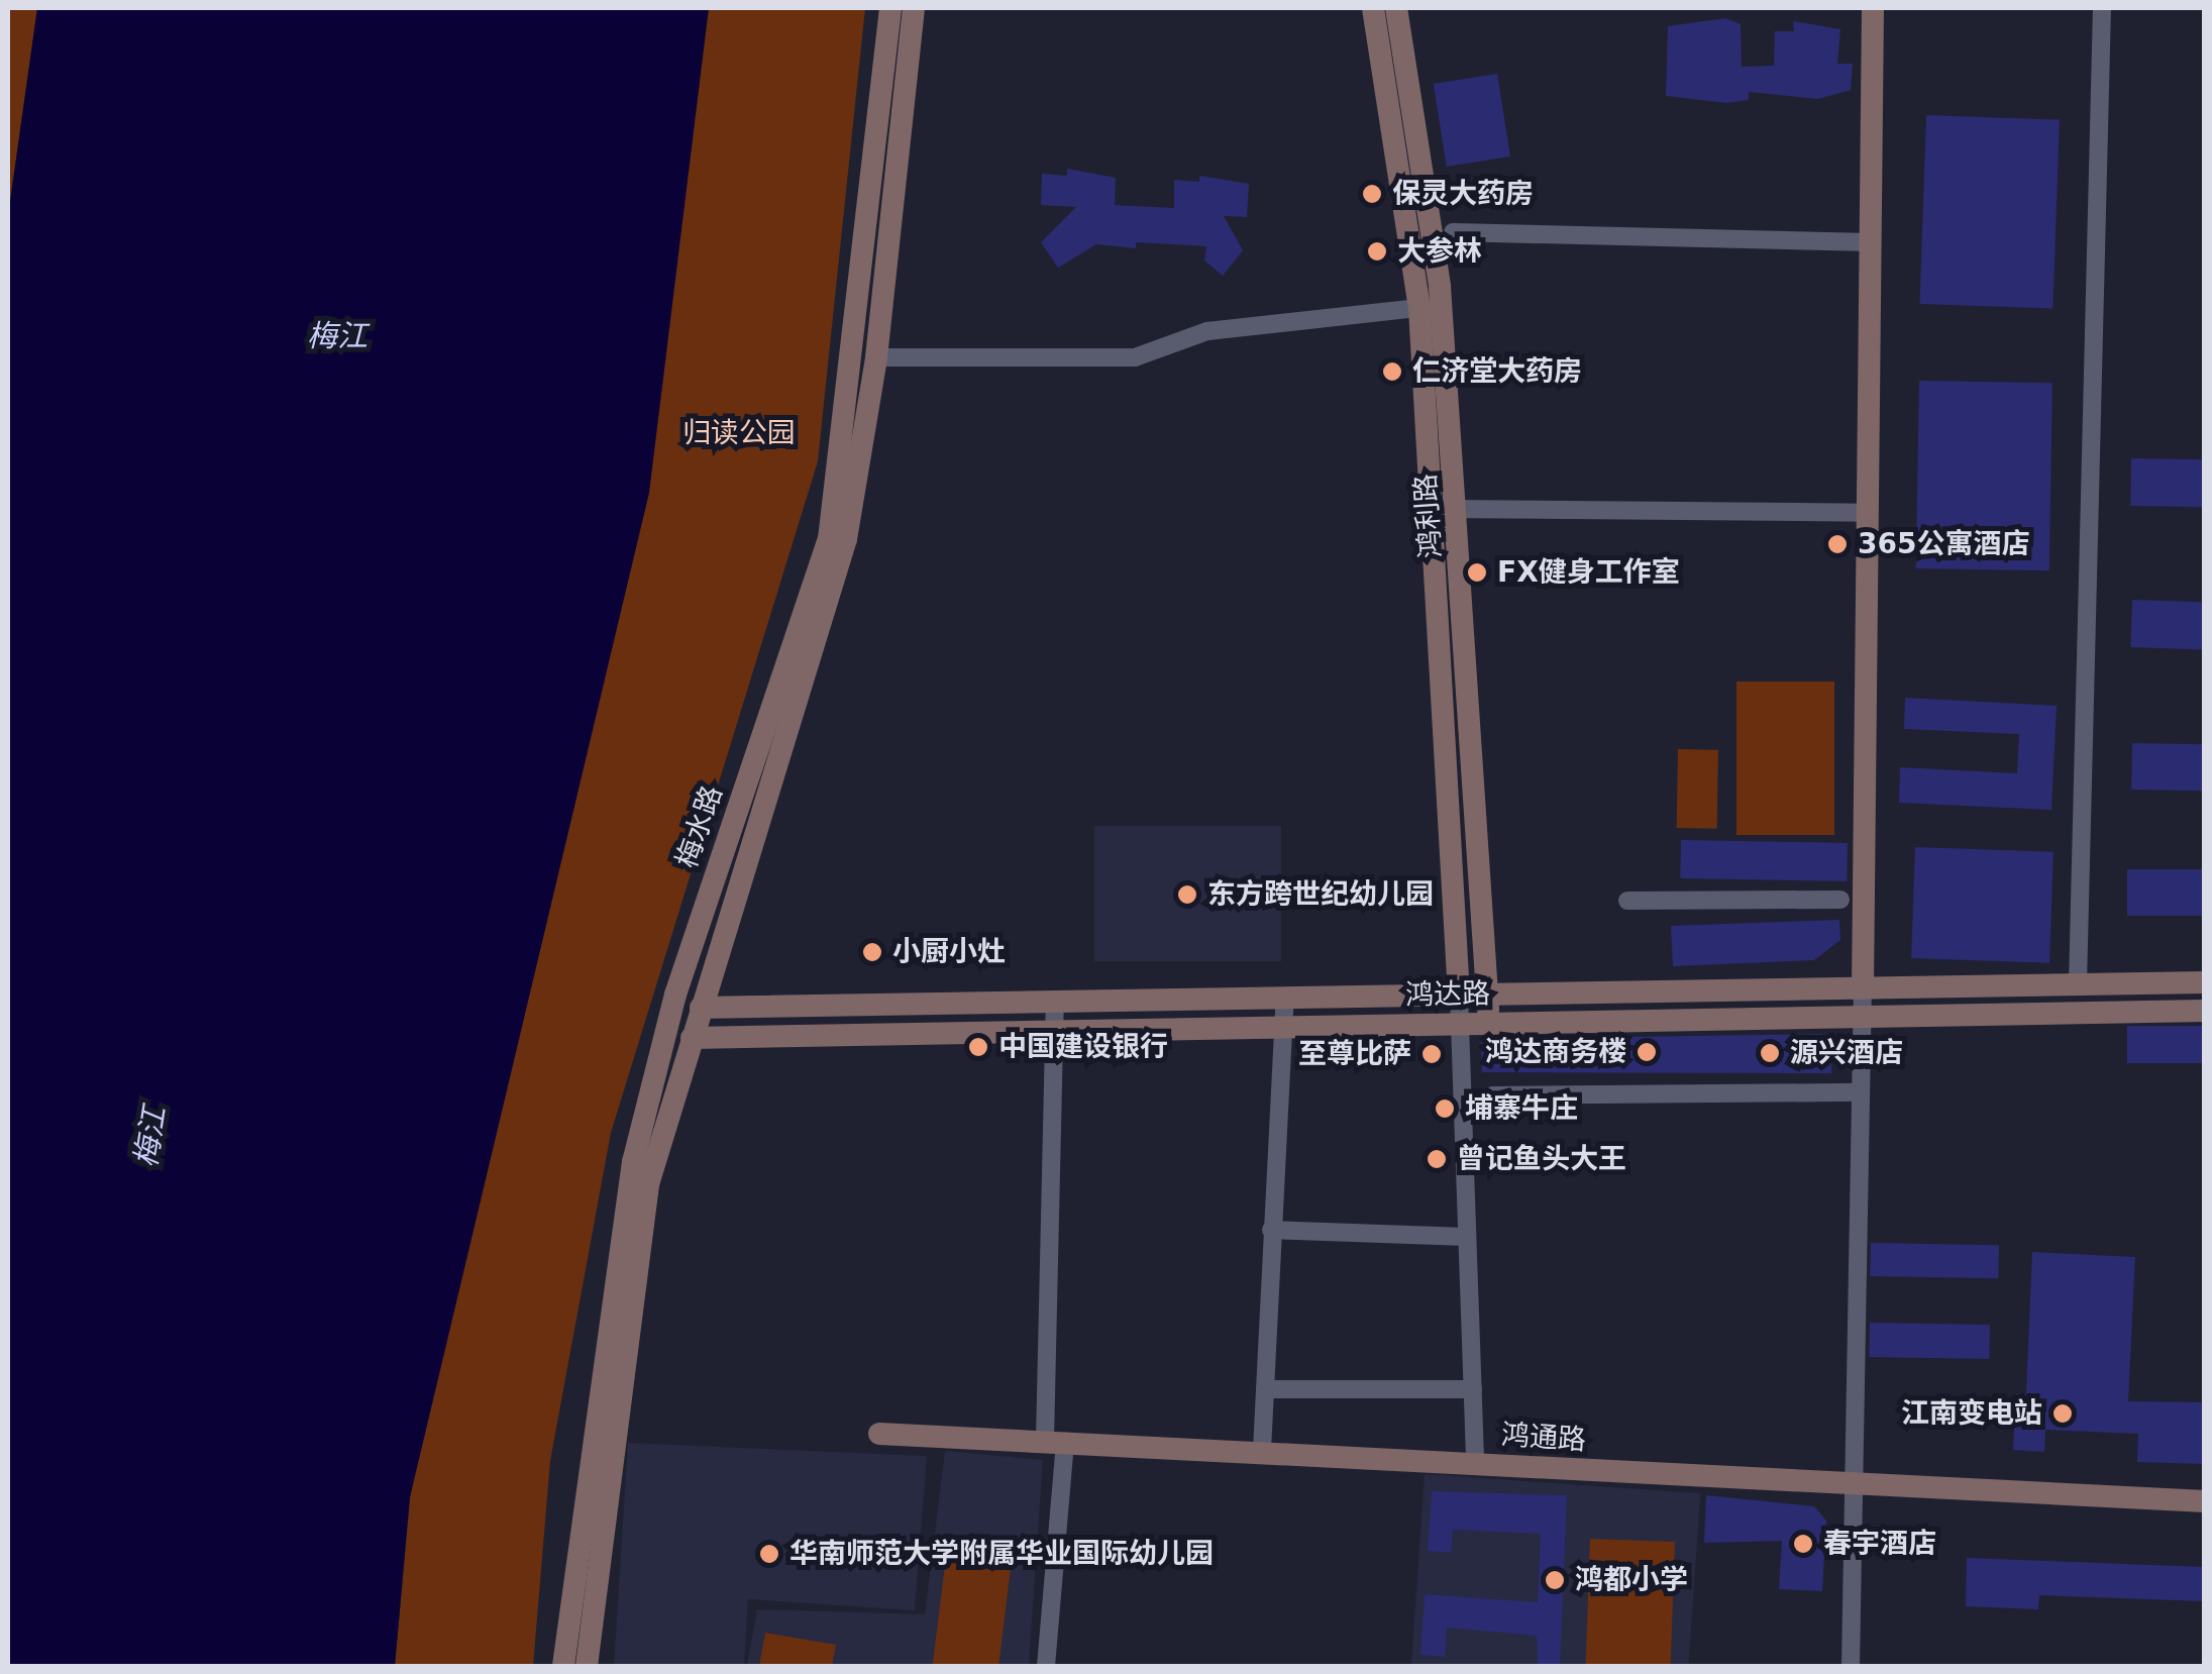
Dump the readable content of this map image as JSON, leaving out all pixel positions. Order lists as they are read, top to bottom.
{
  "streets": {
    "street": [
      "鸿利路",
      "梅水路",
      "鸿达路",
      "鸿通路"
    ]
  },
  "crossings": [
    ["鸿利路", "鸿达路"],
    ["梅水路", "鸿达路"]
  ],
  "water": ["梅江"],
  "parks": ["归读公园"],
  "places": [
    "保灵大药房",
    "大参林",
    "仁济堂大药房",
    "365公寓酒店",
    "FX健身工作室",
    "东方跨世纪幼儿园",
    "小厨小灶",
    "中国建设银行",
    "鸿达商务楼",
    "源兴酒店",
    "至尊比萨",
    "埔寨牛庄",
    "曾记鱼头大王",
    "江南变电站",
    "春宇酒店",
    "华南师范大学附属华业国际幼儿园",
    "鸿都小学"
  ]
}
